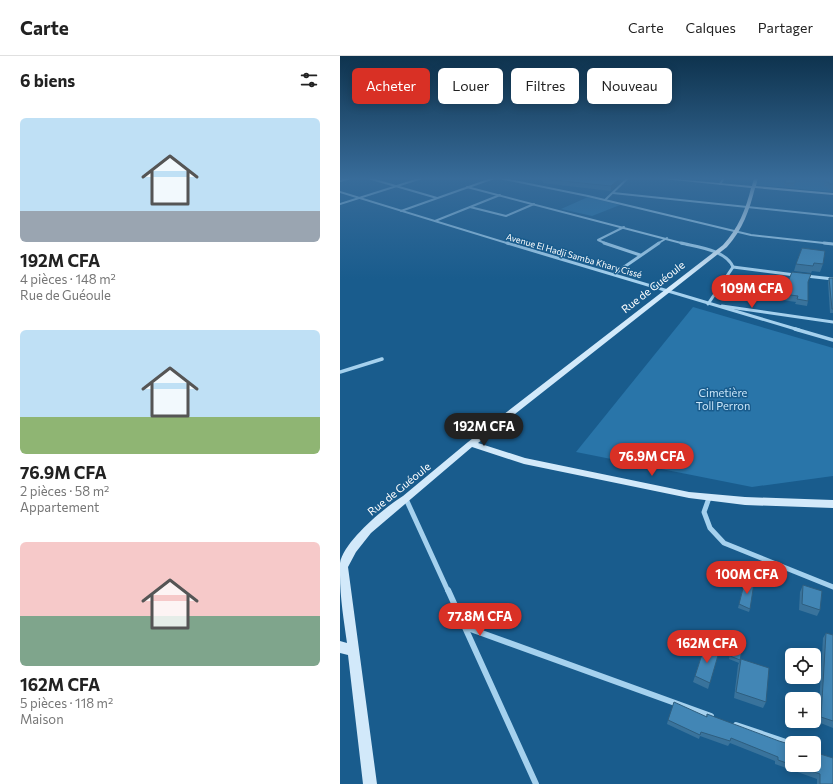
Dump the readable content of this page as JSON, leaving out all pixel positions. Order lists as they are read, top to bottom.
{
  "streets": {
    "main road": ["Rue de Guéoule"],
    "street": ["Avenue El Hadji Samba Khary Cissé"]
  },
  "crossings": [
    ["Avenue El Hadji Samba Khary Cissé", "Rue de Guéoule"]
  ],
  "parks": ["Cimetière Toll Perron"],
  "page": {
    "header": "Carte",
    "nav": ["Carte", "Calques", "Partager"],
    "heading": "6 biens",
    "chip": [
      "Acheter",
      "Louer",
      "Filtres",
      "Nouveau"
    ],
    "list": [
      {
        "name": "192M CFA",
        "note": "4 pièces · 148 m² · Rue de Guéoule"
      },
      {
        "name": "76.9M CFA",
        "note": "2 pièces · 58 m² · Appartement"
      },
      {
        "name": "162M CFA",
        "note": "5 pièces · 118 m² · Maison"
      }
    ],
    "price": [
      "109M CFA",
      "192M CFA",
      "76.9M CFA",
      "100M CFA",
      "77.8M CFA",
      "162M CFA"
    ],
    "map_buttons": ["+", "−"]
  }
}
